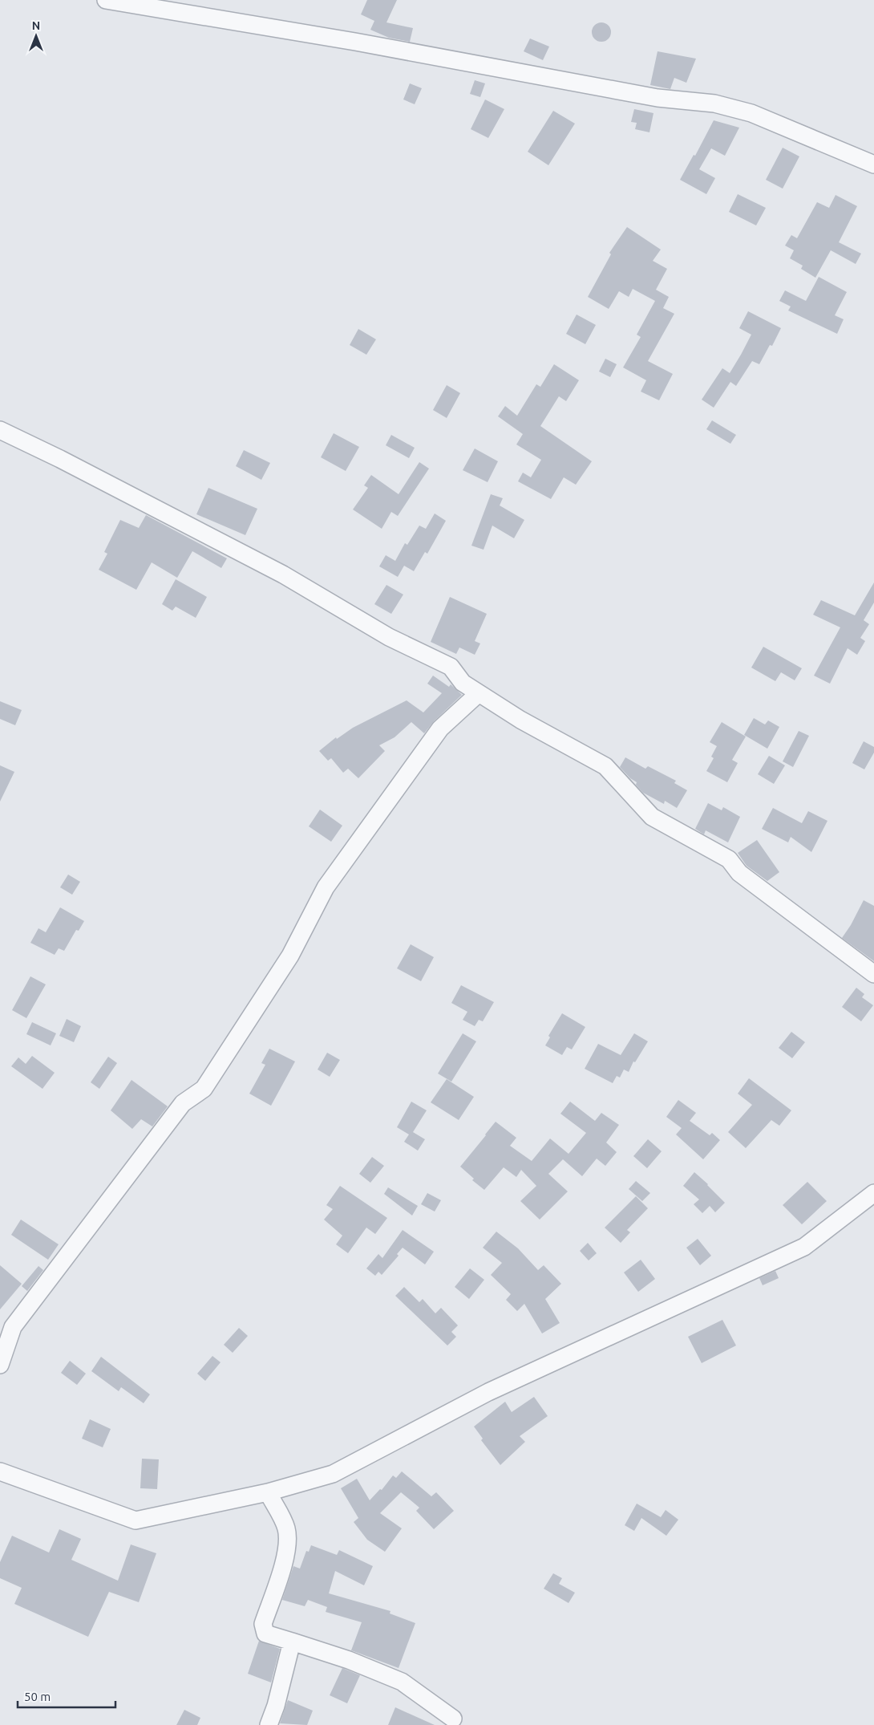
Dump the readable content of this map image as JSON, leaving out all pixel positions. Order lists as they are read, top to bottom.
{
  "scale_bar": "50 m",
  "north": "top"
}
